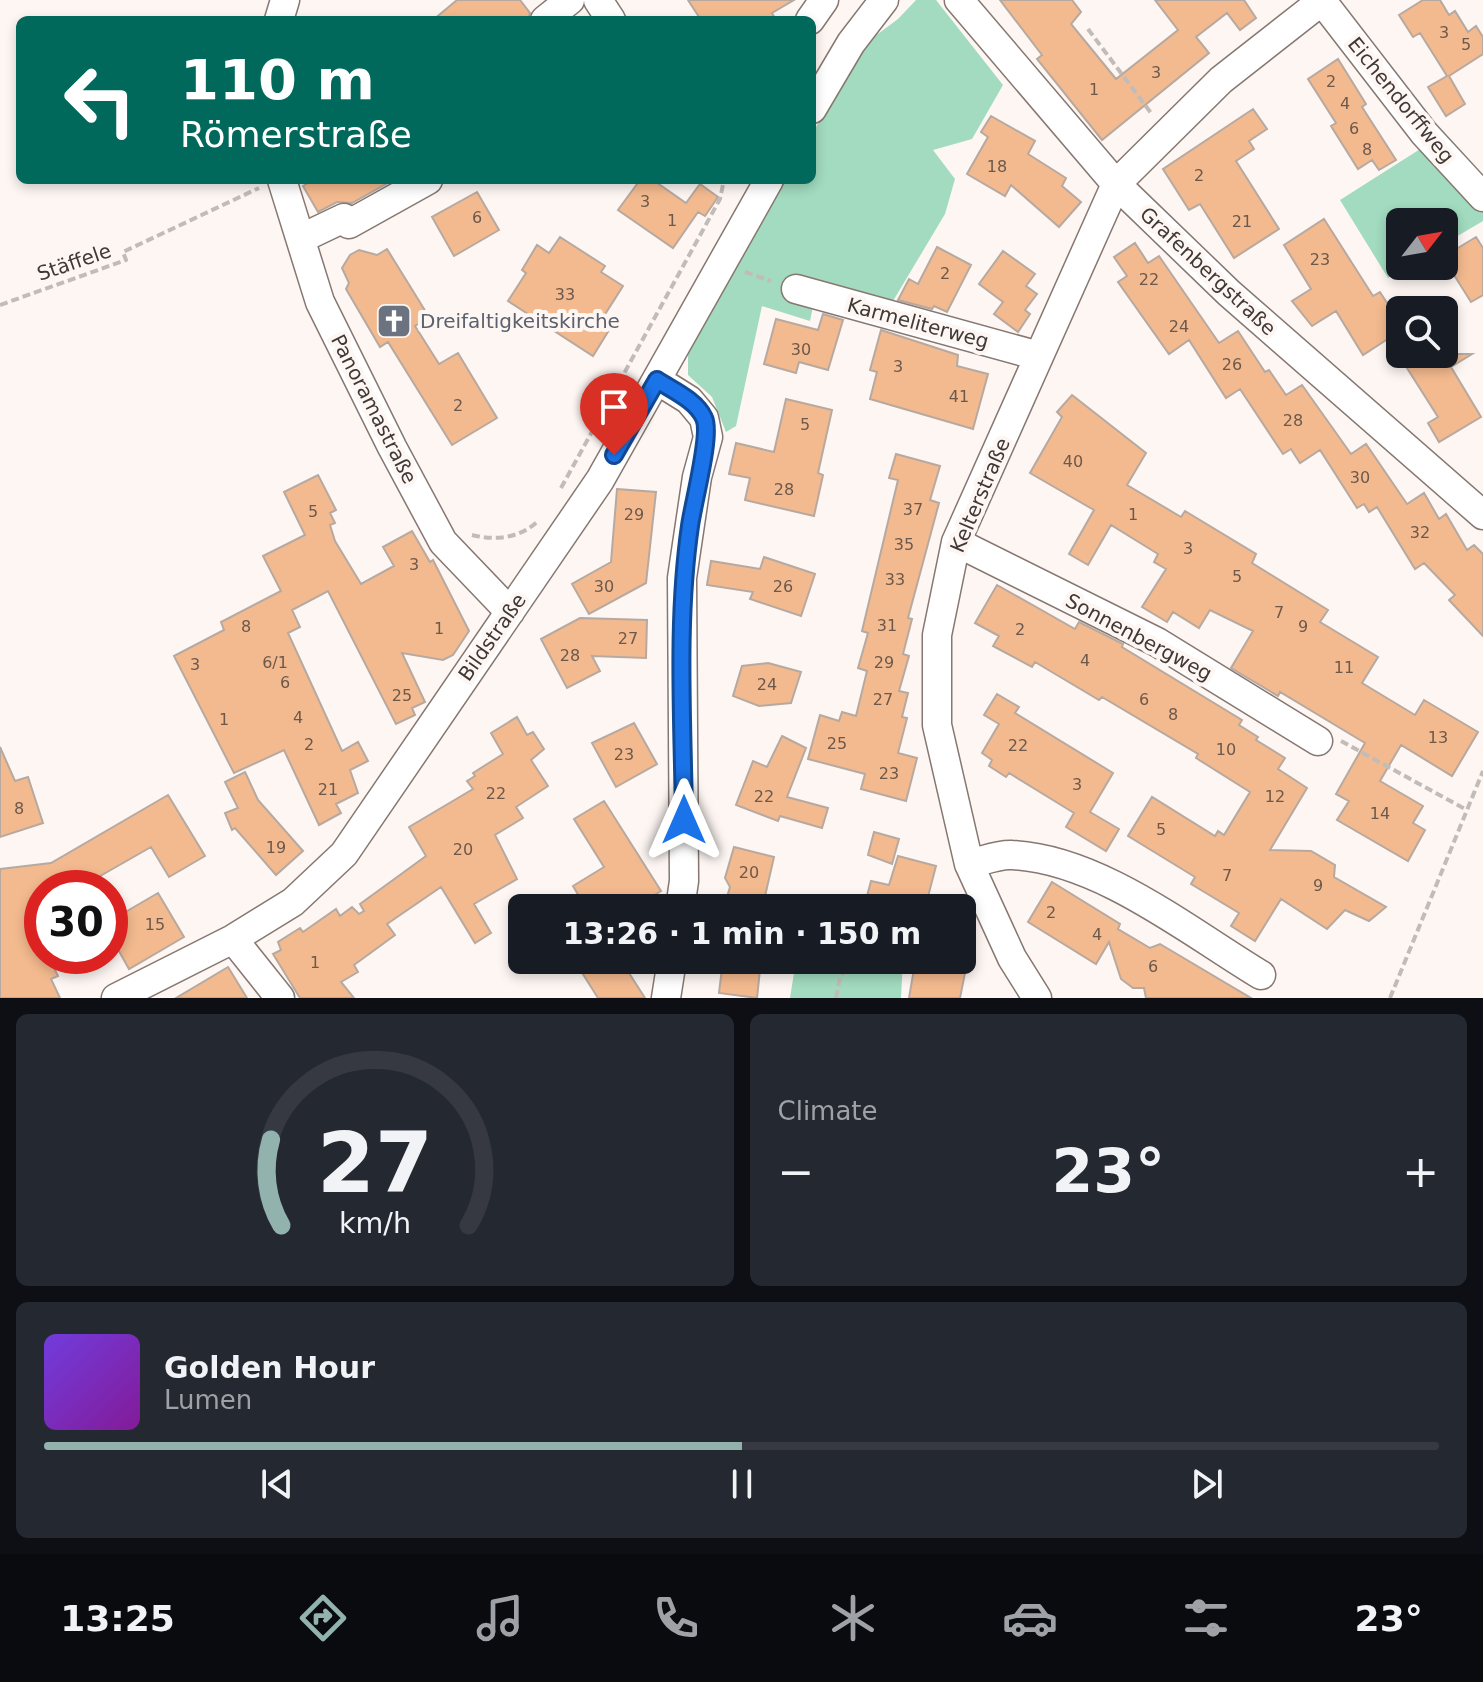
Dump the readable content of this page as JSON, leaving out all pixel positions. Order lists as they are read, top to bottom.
{
  "streets": {
    "street": [
      "Eichendorffweg",
      "Grafenbergstraße",
      "Karmeliterweg",
      "Panoramastraße",
      "Kelterstraße",
      "Bildstraße",
      "Sonnenbergweg"
    ],
    "path": ["Stäffele"]
  },
  "crossings": [
    ["Grafenbergstraße", "Kelterstraße"],
    ["Karmeliterweg", "Kelterstraße"],
    ["Panoramastraße", "Bildstraße"],
    ["Kelterstraße", "Sonnenbergweg"]
  ],
  "places": {
    "church": ["Dreifaltigkeitskirche"]
  },
  "house_numbers": [
    "3",
    "5",
    "3",
    "2",
    "1",
    "4",
    "6",
    "8",
    "18",
    "2",
    "3",
    "6",
    "1",
    "21",
    "23",
    "2",
    "22",
    "33",
    "24",
    "30",
    "26",
    "3",
    "41",
    "2",
    "28",
    "5",
    "40",
    "30",
    "28",
    "37",
    "5",
    "29",
    "1",
    "32",
    "35",
    "3",
    "3",
    "5",
    "33",
    "30",
    "26",
    "7",
    "31",
    "8",
    "9",
    "1",
    "2",
    "27",
    "28",
    "4",
    "6/1",
    "29",
    "3",
    "11",
    "6",
    "24",
    "25",
    "27",
    "6",
    "8",
    "4",
    "1",
    "13",
    "25",
    "2",
    "22",
    "10",
    "23",
    "23",
    "3",
    "21",
    "22",
    "22",
    "12",
    "8",
    "14",
    "5",
    "19",
    "20",
    "20",
    "7",
    "9",
    "2",
    "15",
    "4",
    "1",
    "6"
  ],
  "north": "top right",
  "page": {
    "turn": ["110 m", "Römerstraße"],
    "limit": "30",
    "trip": "13:26 · 1 min · 150 m",
    "tile": "Climate",
    "heat": ["−", "23°", "+"],
    "song": ["Golden Hour", "Lumen"],
    "tabs": ["13:25", "23°"],
    "gauge": ["27", "km/h"]
  }
}
